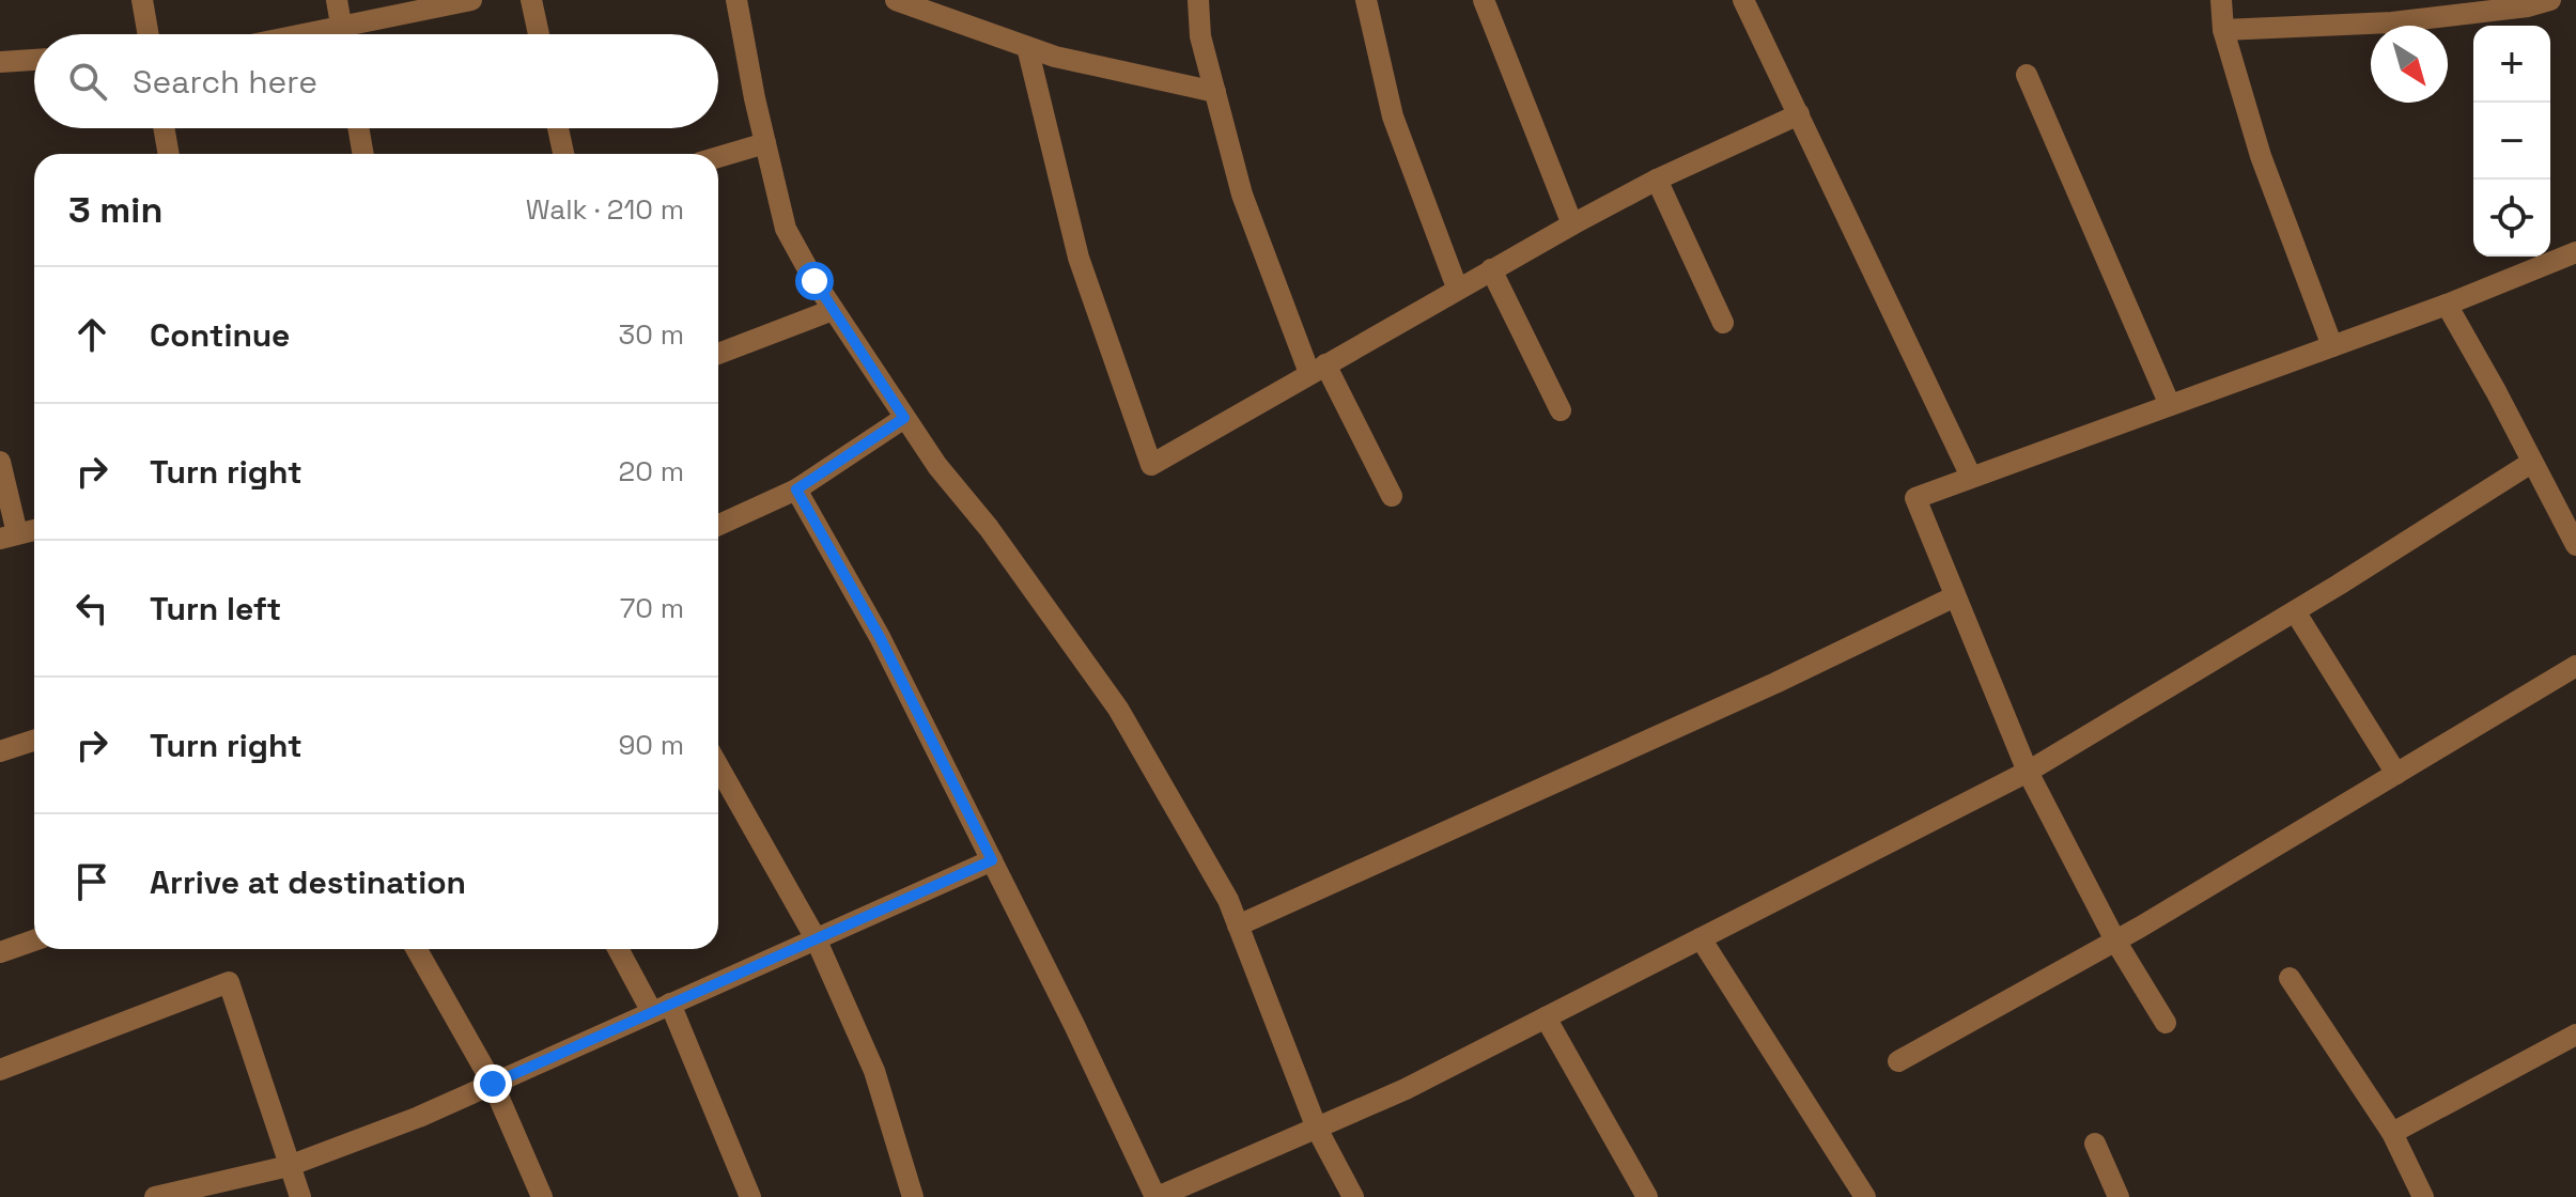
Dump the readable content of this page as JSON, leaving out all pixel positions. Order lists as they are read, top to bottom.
{
  "north": "bottom right",
  "page": {
    "map_buttons": ["+", "−"],
    "search": "Search here",
    "heading": ["3 min", "Walk · 210 m"],
    "list": [
      ["Continue", "30 m"],
      ["Turn right", "20 m"],
      ["Turn left", "70 m"],
      ["Turn right", "90 m"],
      "Arrive at destination"
    ]
  }
}
